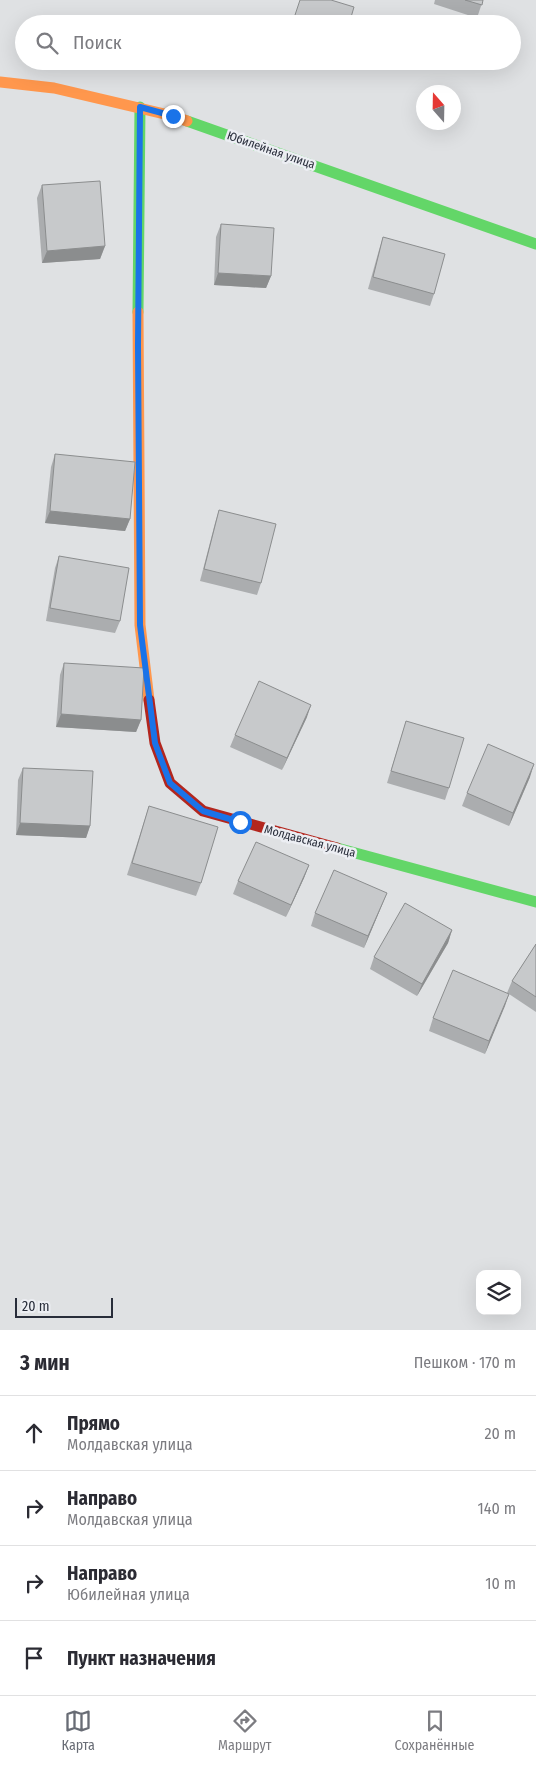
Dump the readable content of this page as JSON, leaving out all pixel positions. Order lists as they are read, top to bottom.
{
  "streets": {
    "street": ["Юбилейная улица", "Молдавская улица"]
  },
  "crossings": [
    ["Юбилейная улица", "Молдавская улица"]
  ],
  "scale_bar": "20 m",
  "north": "top",
  "page": {
    "search": "Поиск",
    "scale": "20 m",
    "heading": ["3 мин", "Пешком · 170 m"],
    "list": [
      ["Прямо", "Молдавская улица", "20 m"],
      ["Направо", "Молдавская улица", "140 m"],
      ["Направо", "Юбилейная улица", "10 m"],
      "Пункт назначения"
    ],
    "nav": ["Карта", "Маршрут", "Сохранённые"]
  }
}
